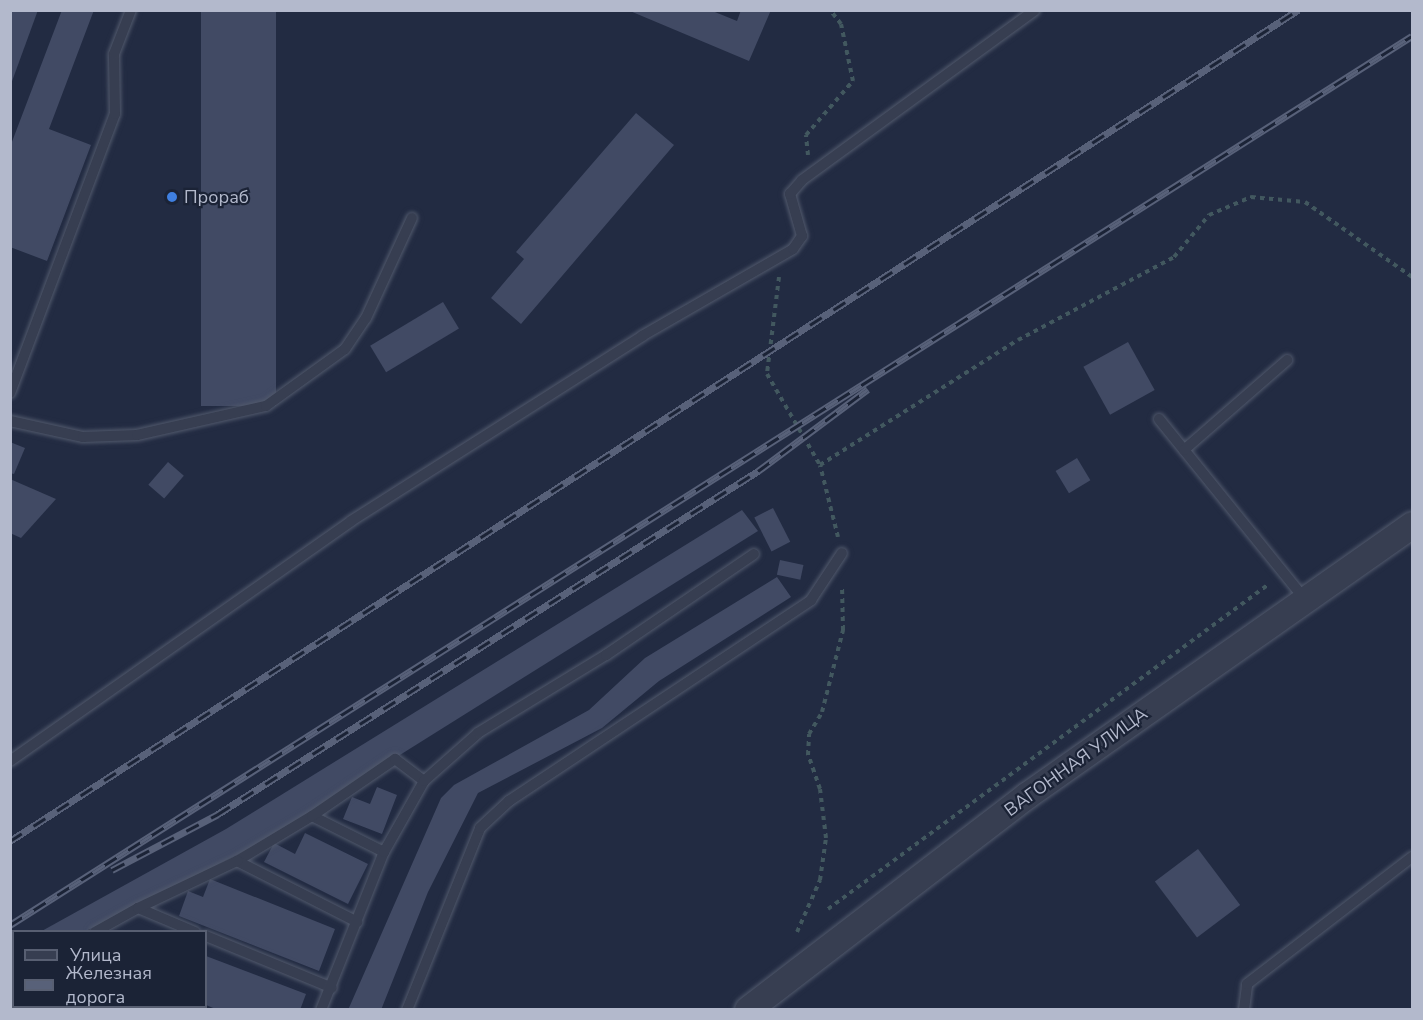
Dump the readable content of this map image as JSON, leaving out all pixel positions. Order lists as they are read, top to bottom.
{
  "streets": {
    "street": ["ВАГОННАЯ УЛИЦА"]
  },
  "places": ["Прораб"],
  "legend": ["Улица", "Железная дорога"]
}
